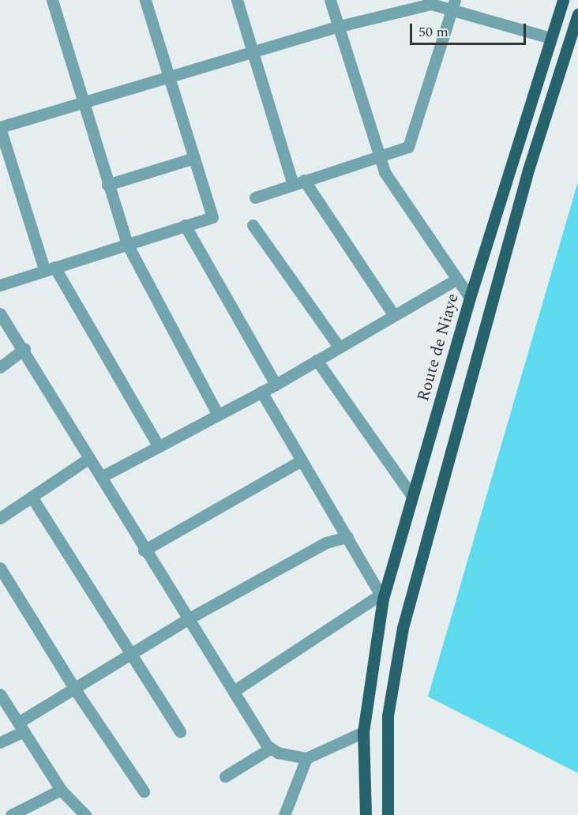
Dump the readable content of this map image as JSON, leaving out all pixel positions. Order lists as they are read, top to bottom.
{
  "streets": {
    "main road": ["Route de Niaye"]
  },
  "scale_bar": "50 m"
}
